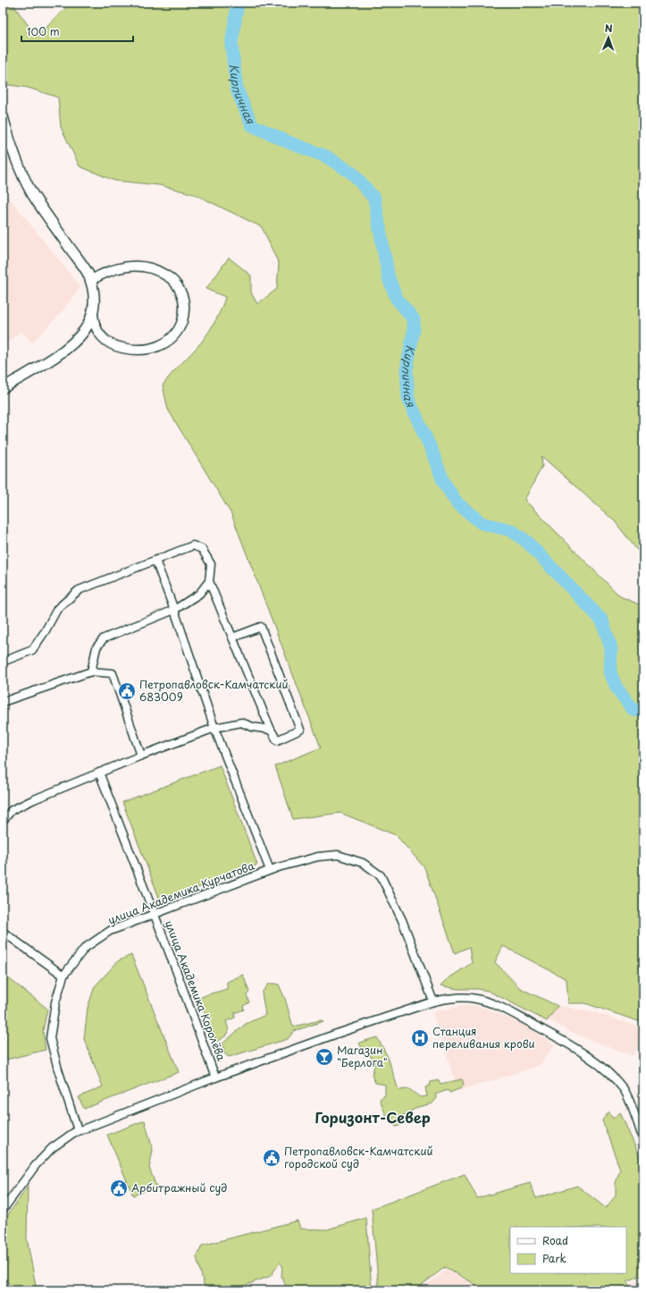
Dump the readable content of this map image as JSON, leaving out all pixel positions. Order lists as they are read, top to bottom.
{
  "streets": {
    "street": ["улица Академика Курчатова", "улица Академика Королёва"]
  },
  "crossings": [
    ["улица Академика Курчатова", "улица Академика Королёва"]
  ],
  "districts": ["Горизонт-Север"],
  "water": ["Кирпичная"],
  "places": {
    "public building": ["Петропавловск-Камчатский 683009", "Петропавловск-Камчатский городской суд", "Арбитражный суд"],
    "hospital": ["Станция переливания крови"],
    "bar": ["Магазин \"Берлога\""]
  },
  "legend": ["Road", "Park"],
  "scale_bar": "100 m",
  "north": "top"
}
